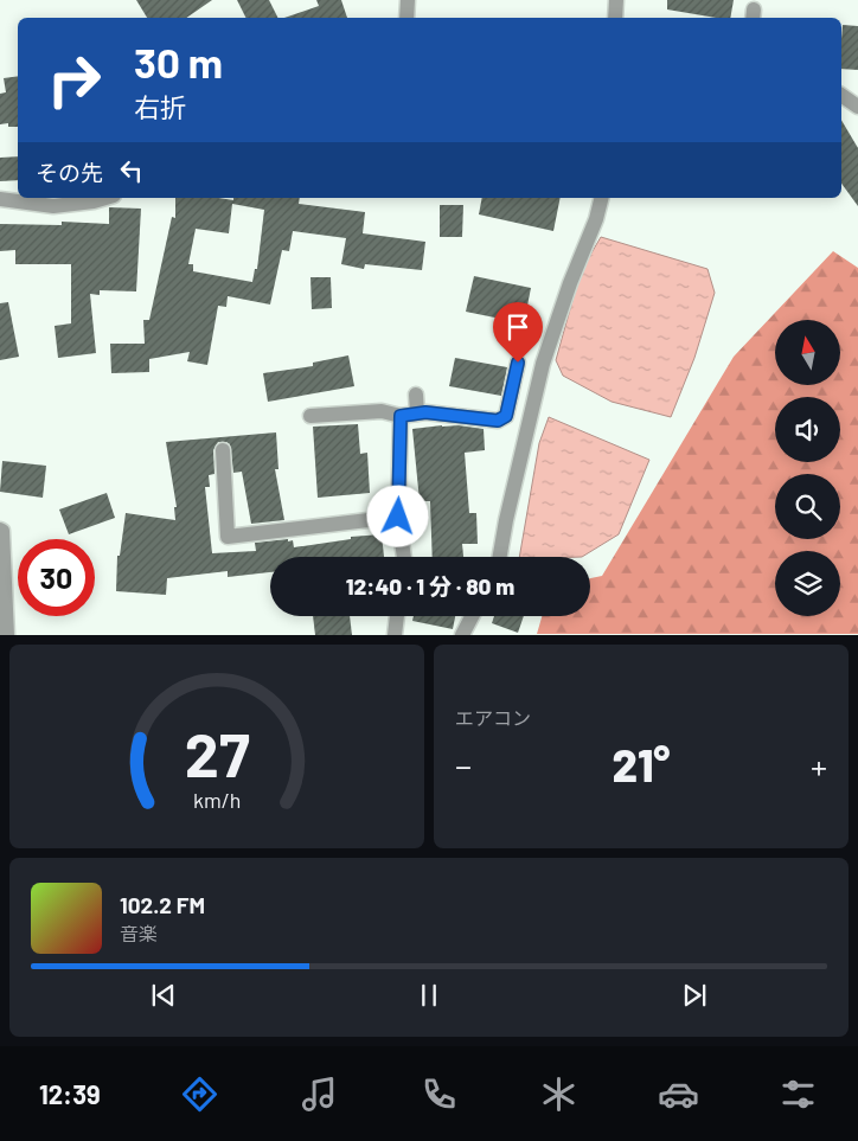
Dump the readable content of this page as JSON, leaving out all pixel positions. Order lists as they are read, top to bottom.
{
  "north": "top",
  "page": {
    "turn": ["30 m", "右折"],
    "then": "その先",
    "limit": "30",
    "trip": "12:40 · 1 分 · 80 m",
    "tile": "エアコン",
    "heat": ["−", "21°", "+"],
    "song": ["102.2 FM", "音楽"],
    "tabs": "12:39",
    "gauge": ["27", "km/h"]
  }
}
